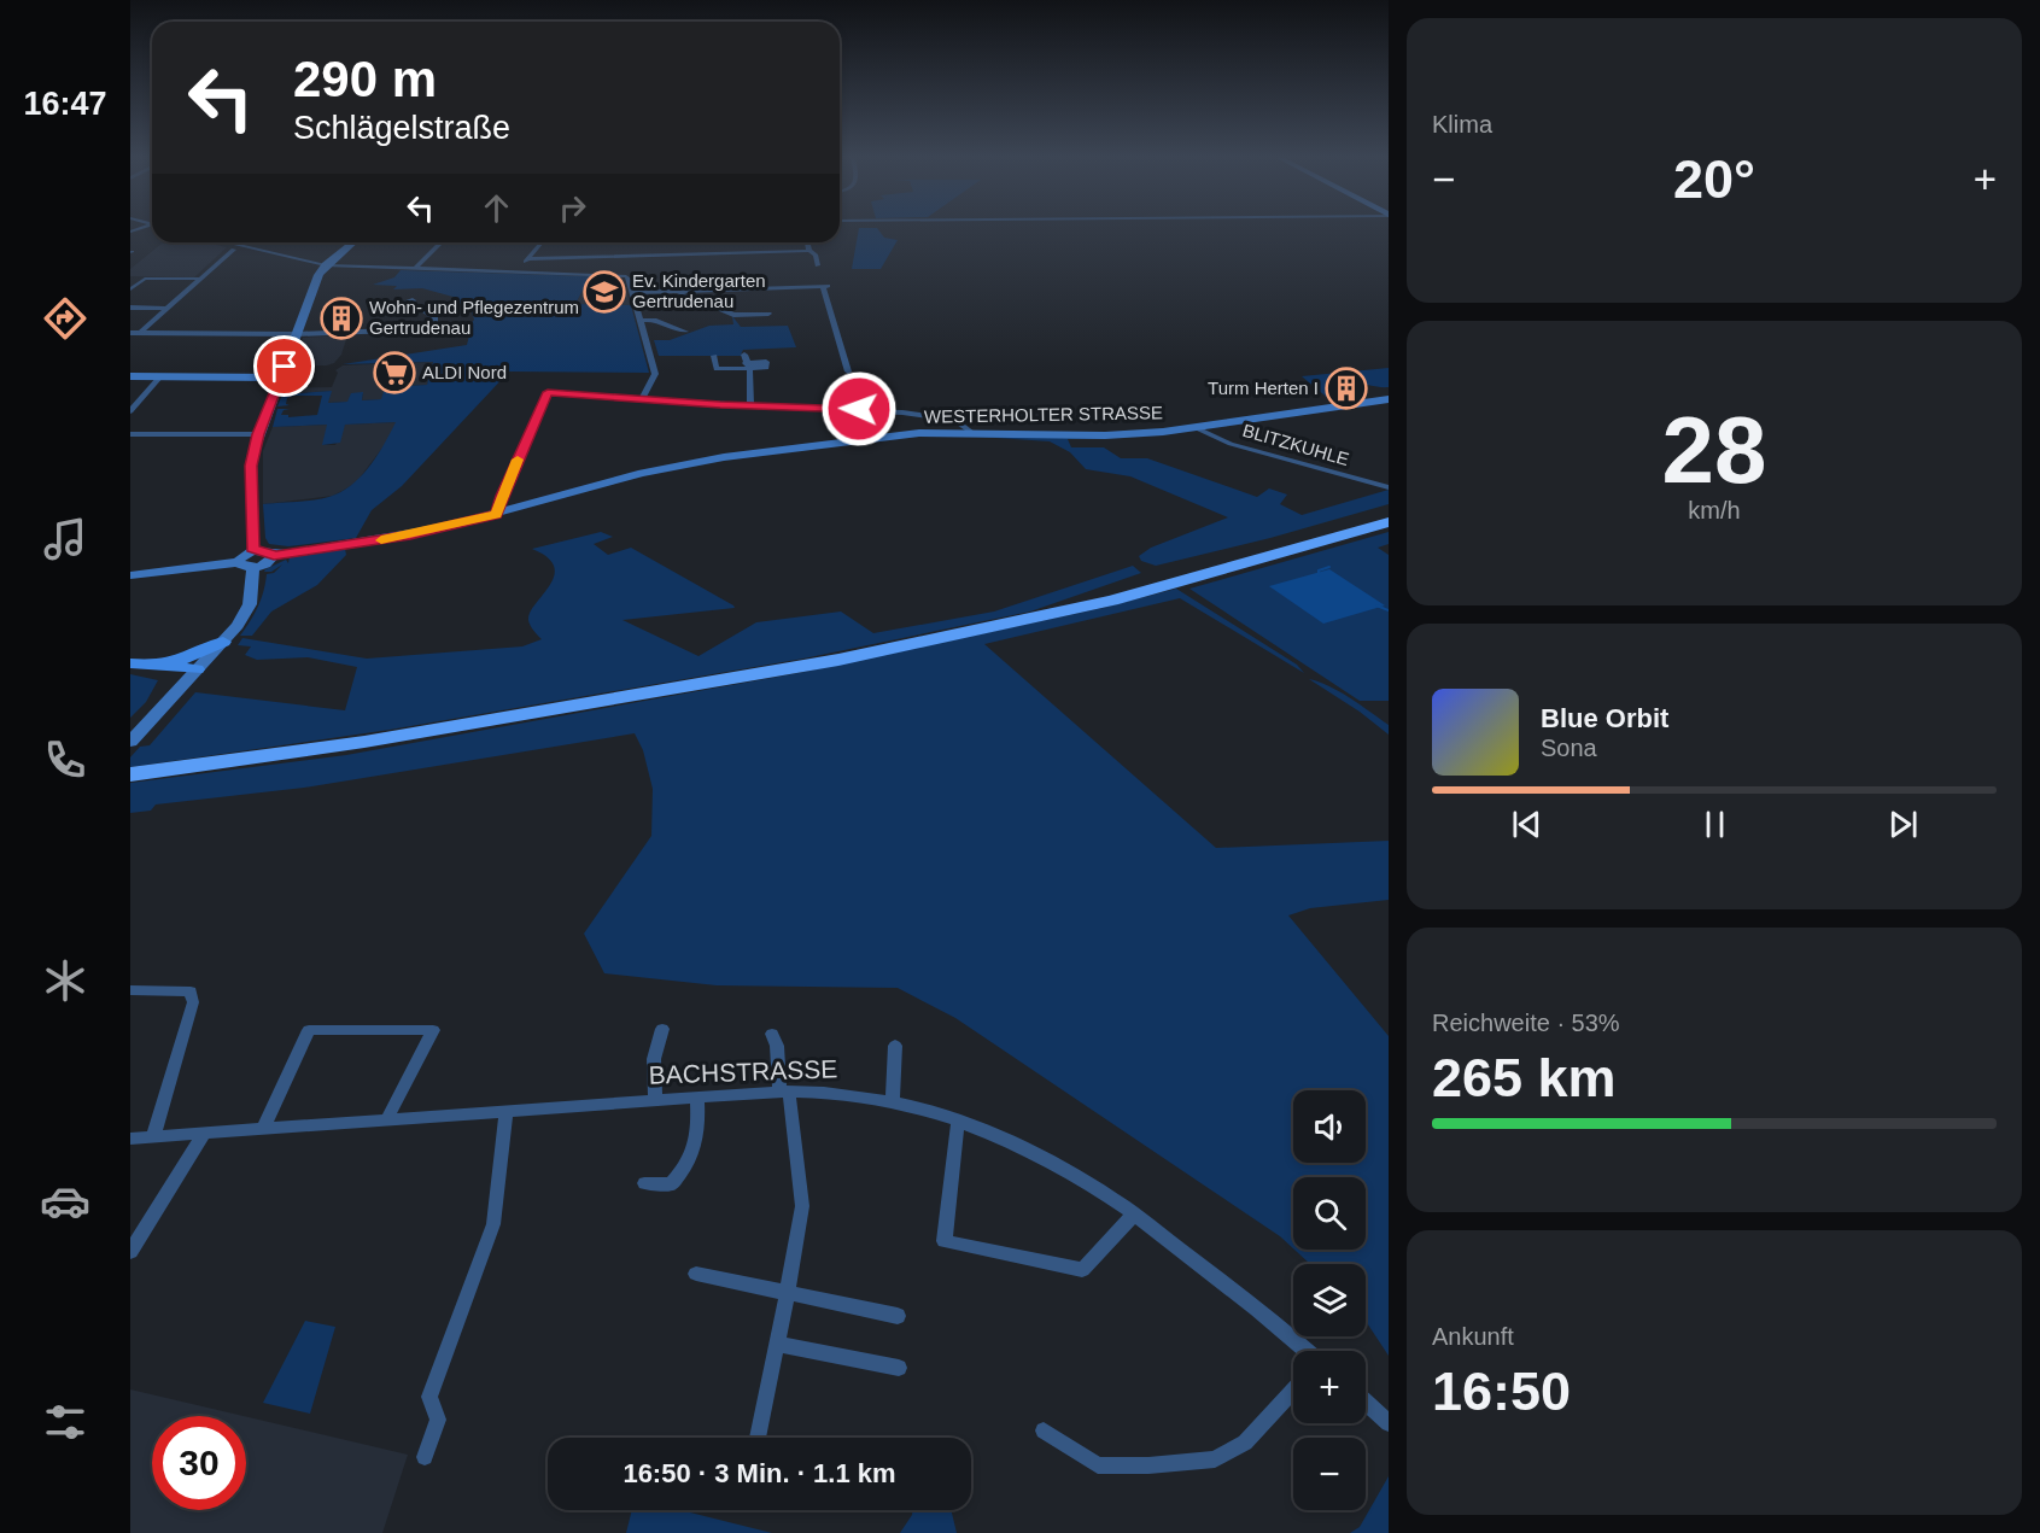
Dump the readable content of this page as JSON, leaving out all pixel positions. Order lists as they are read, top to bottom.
{
  "streets": {
    "street": ["WESTERHOLTER STRASSE", "BLITZKUHLE", "BACHSTRASSE"]
  },
  "crossings": [
    ["WESTERHOLTER STRASSE", "BLITZKUHLE"]
  ],
  "places": {
    "school or university": ["Ev. Kindergarten Gertrudenau"],
    "building": ["Wohn- und Pflegezentrum Gertrudenau", "Turm Herten I"],
    "supermarket": ["ALDI Nord"]
  },
  "page": {
    "tabs": "16:47",
    "tile": [
      "Klima",
      ["28", "km/h"],
      ["Reichweite · 53%", "265 km"],
      ["Ankunft", "16:50"]
    ],
    "turn": ["290 m", "Schlägelstraße"],
    "heat": ["−", "20°", "+"],
    "song": ["Blue Orbit", "Sona"],
    "map_buttons": ["+", "−"],
    "limit": "30",
    "trip": "16:50 · 3 Min. · 1.1 km"
  }
}
